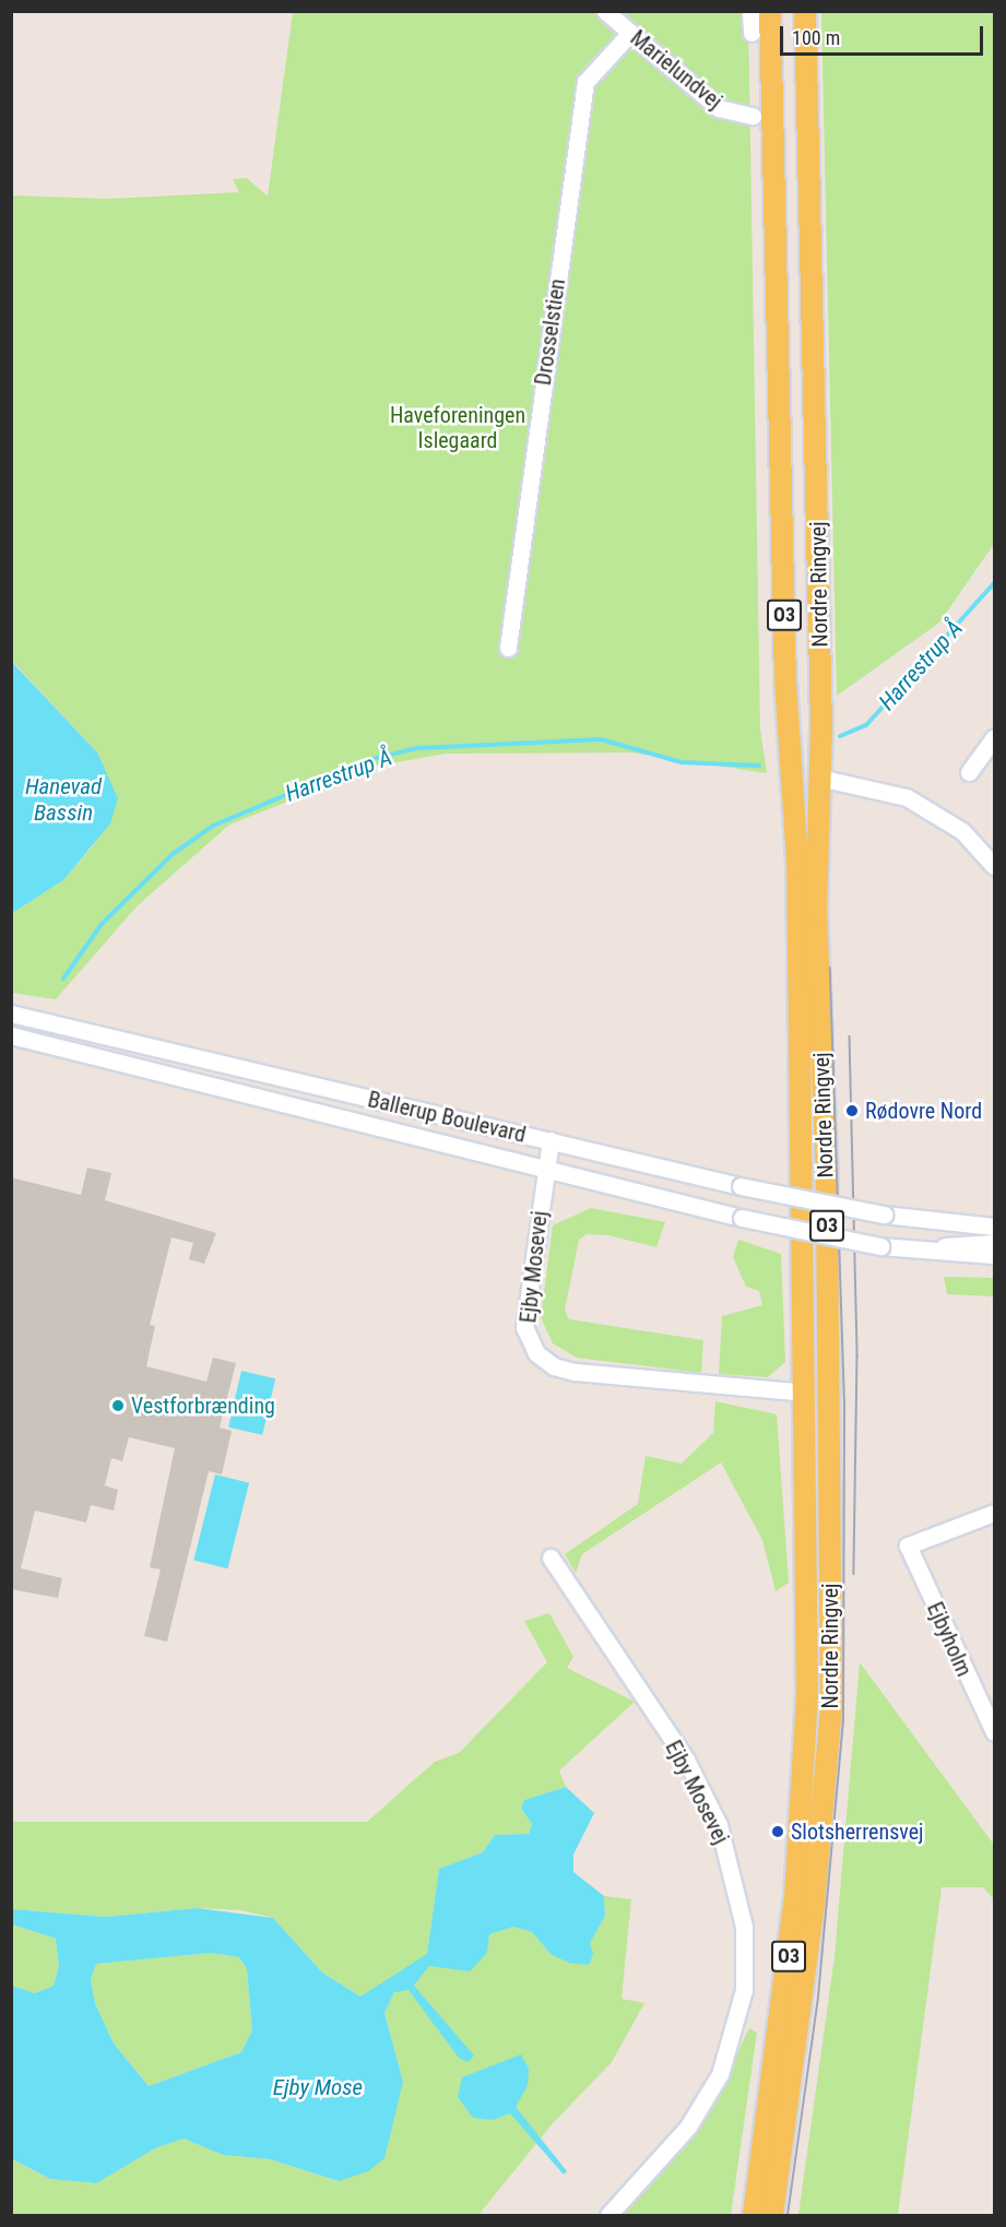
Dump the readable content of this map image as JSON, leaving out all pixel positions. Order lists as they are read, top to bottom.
{
  "streets": {
    "main road": ["Nordre Ringvej", "O3"],
    "street": [
      "Marielundvej",
      "Drosselstien",
      "Ballerup Boulevard",
      "Ejby Mosevej",
      "Ejbyholm"
    ]
  },
  "crossings": [
    ["Marielundvej", "Drosselstien"],
    ["Nordre Ringvej", "Ejby Mosevej"],
    ["Ballerup Boulevard", "Ejby Mosevej"]
  ],
  "water": ["Harrestrup Å", "Hanevad Bassin", "Ejby Mose"],
  "parks": ["Haveforeningen Islegaard"],
  "places": ["Rødovre Nord", "Vestforbrænding", "Slotsherrensvej"],
  "scale_bar": "100 m"
}
